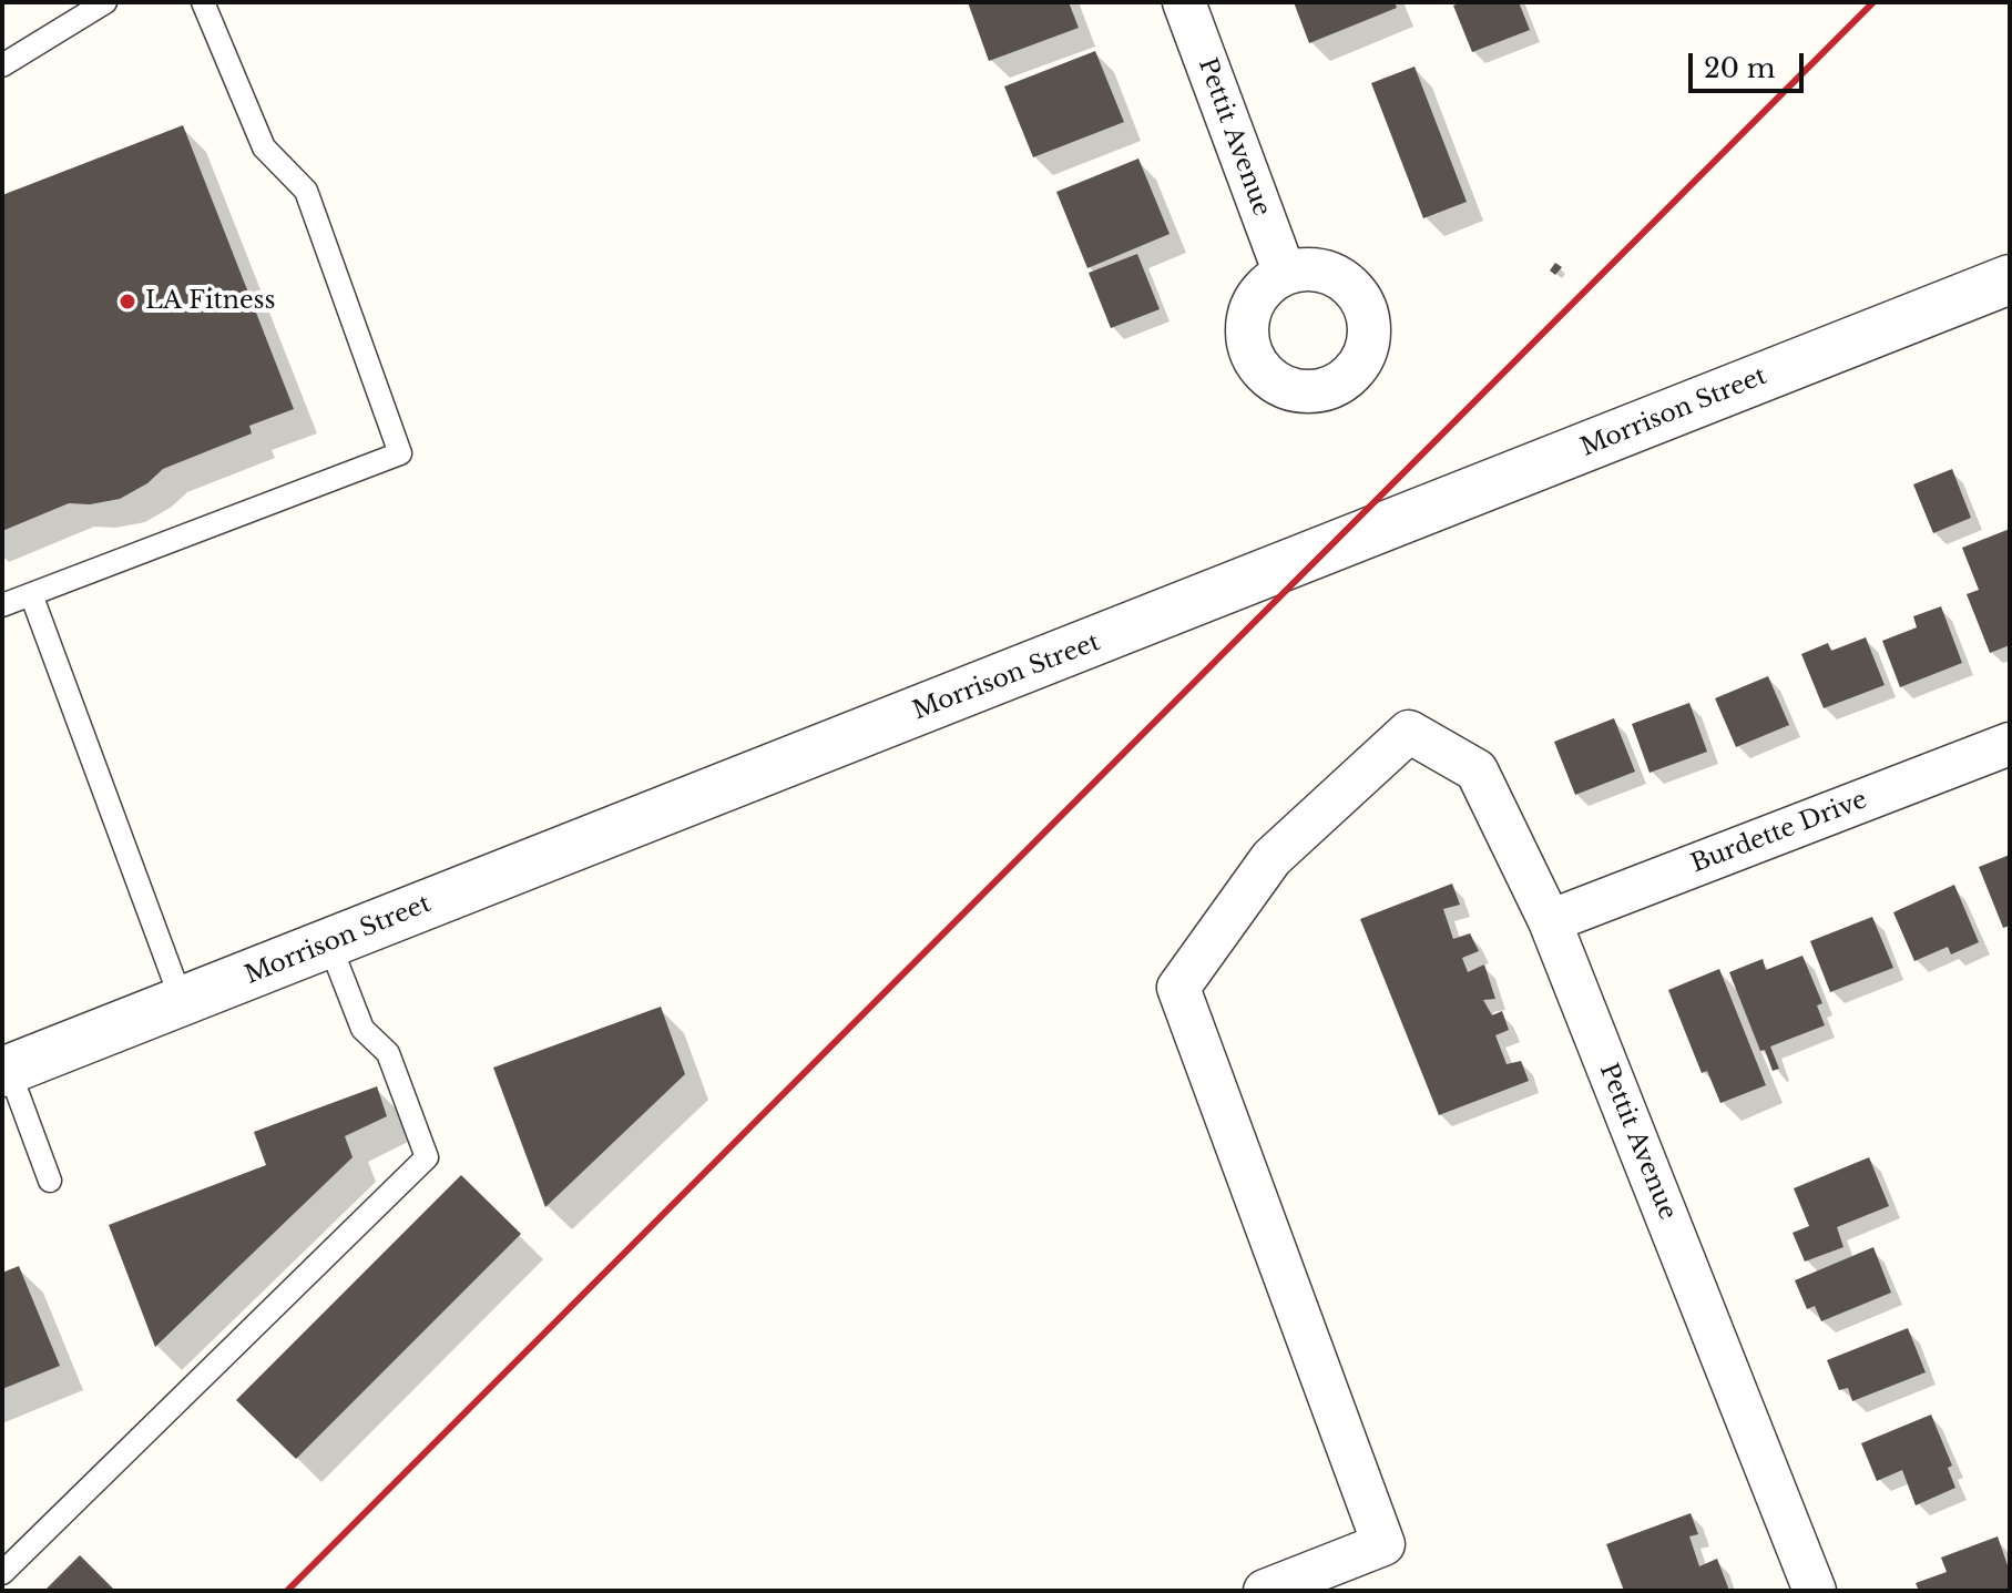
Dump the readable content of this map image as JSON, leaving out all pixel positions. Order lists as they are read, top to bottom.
{
  "streets": {
    "street": ["Pettit Avenue", "Morrison Street", "Burdette Drive"]
  },
  "crossings": [
    ["Pettit Avenue", "Burdette Drive"]
  ],
  "places": ["LA Fitness"],
  "scale_bar": "20 m"
}
